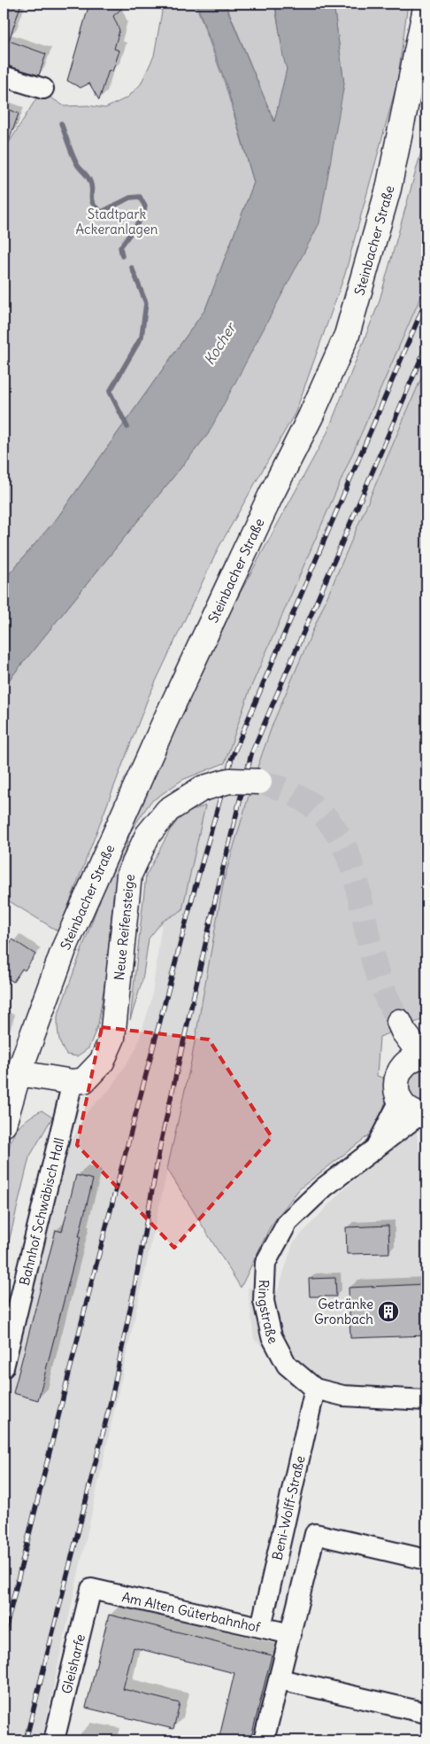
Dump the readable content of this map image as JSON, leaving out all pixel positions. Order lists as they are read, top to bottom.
{
  "streets": {
    "main road": ["Steinbacher Straße", "Neue Reifensteige"],
    "street": [
      "Bahnhof Schwäbisch Hall",
      "Ringstraße",
      "Beni-Wolff-Straße",
      "Am Alten Güterbahnhof",
      "Gleisharfe"
    ]
  },
  "crossings": [
    ["Neue Reifensteige", "Bahnhof Schwäbisch Hall"],
    ["Ringstraße", "Beni-Wolff-Straße"],
    ["Beni-Wolff-Straße", "Am Alten Güterbahnhof"],
    ["Am Alten Güterbahnhof", "Gleisharfe"]
  ],
  "water": ["Kocher"],
  "parks": ["Stadtpark Ackeranlagen"],
  "places": {
    "building": ["Getränke Gronbach"]
  }
}
